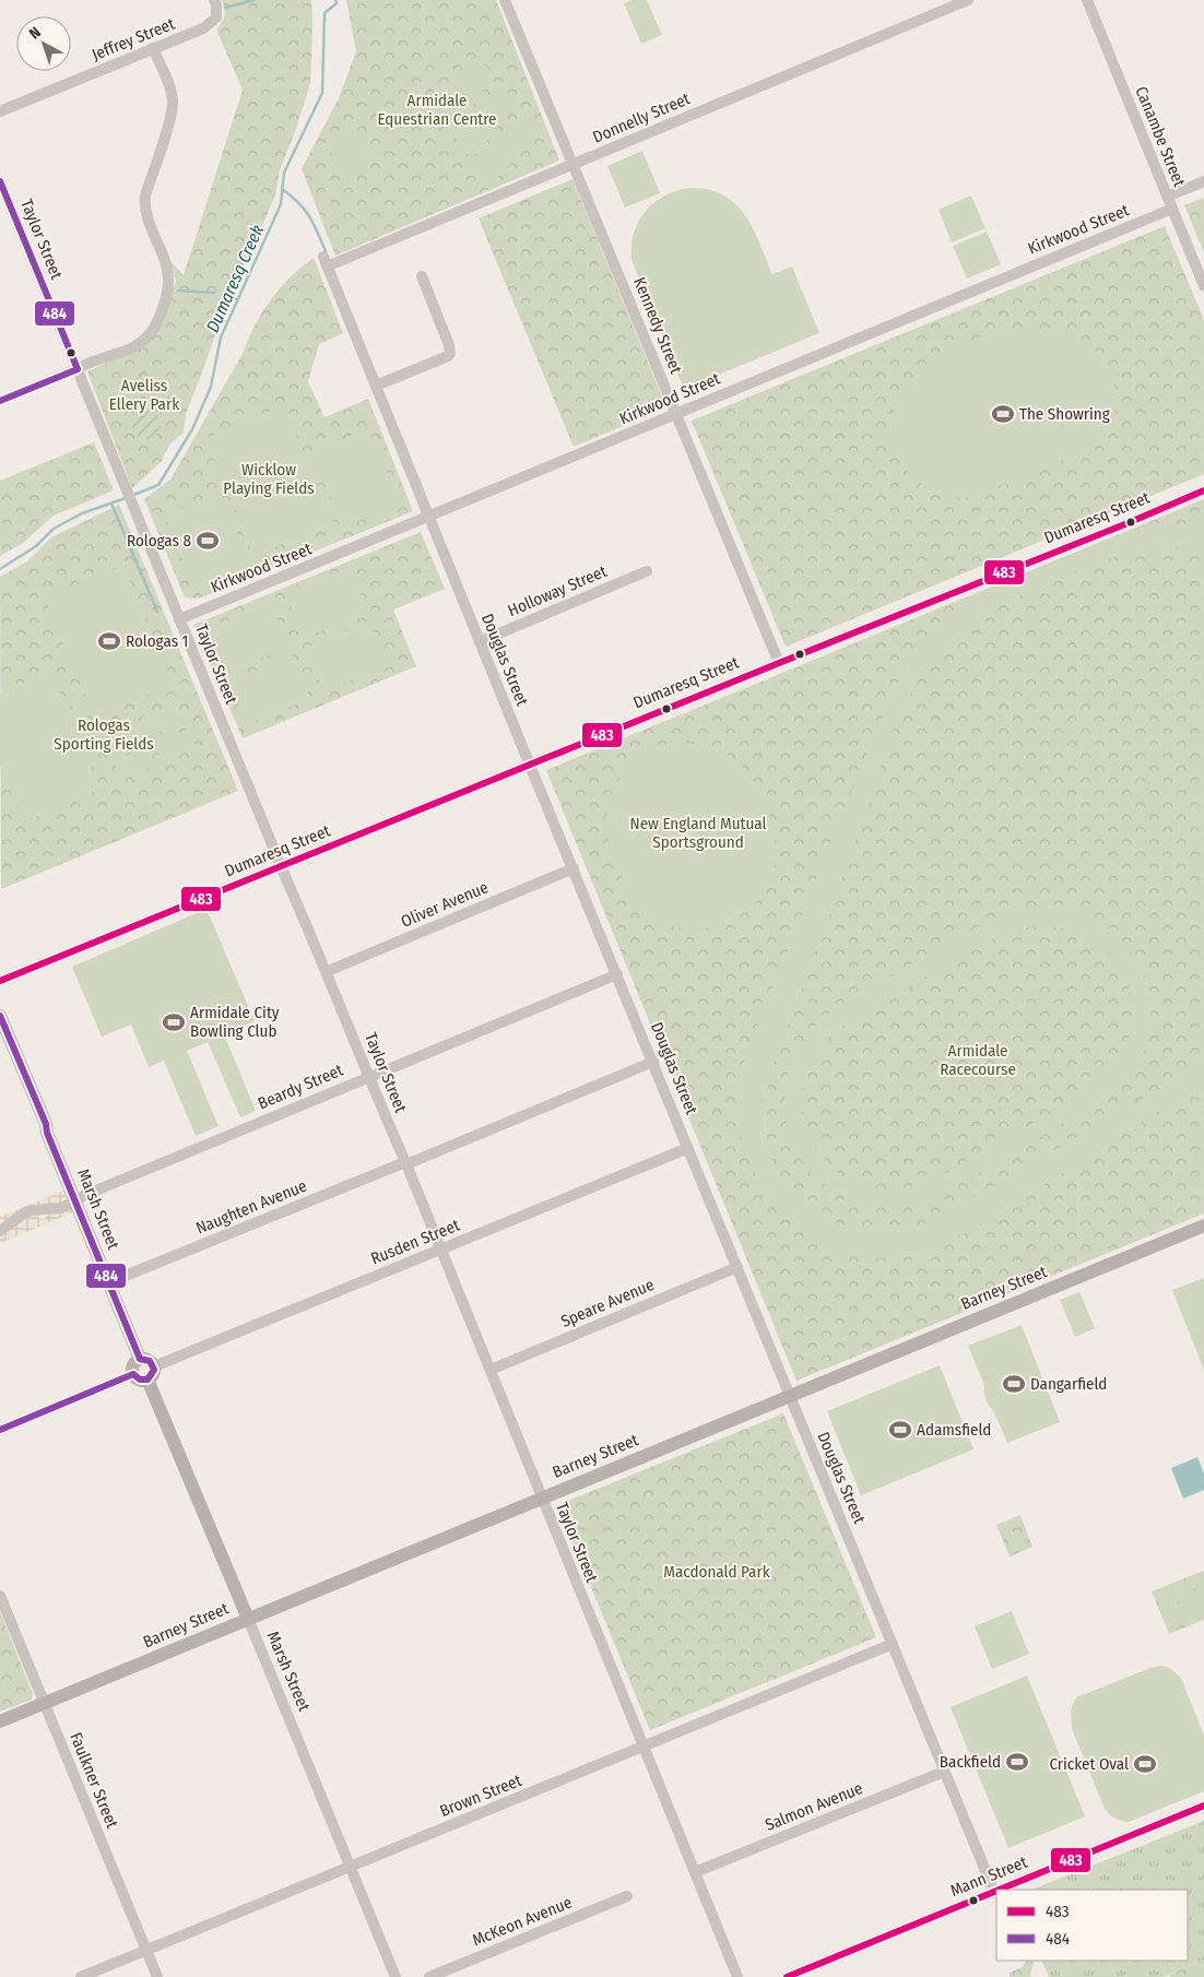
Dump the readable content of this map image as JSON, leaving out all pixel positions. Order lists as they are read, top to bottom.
{
  "streets": {
    "main road": ["Marsh Street", "Barney Street"],
    "street": [
      "Jeffrey Street",
      "Donnelly Street",
      "Canambe Street",
      "Kirkwood Street",
      "Taylor Street",
      "Kennedy Street",
      "Dumaresq Street",
      "Holloway Street",
      "Douglas Street",
      "Oliver Avenue",
      "Beardy Street",
      "Naughten Avenue",
      "Rusden Street",
      "Speare Avenue",
      "Faulkner Street",
      "Brown Street",
      "Salmon Avenue",
      "Mann Street",
      "McKeon Avenue"
    ]
  },
  "crossings": [
    ["Donnelly Street", "Kennedy Street"],
    ["Donnelly Street", "Douglas Street"],
    ["Canambe Street", "Kirkwood Street"],
    ["Kirkwood Street", "Taylor Street"],
    ["Kirkwood Street", "Kennedy Street"],
    ["Kirkwood Street", "Douglas Street"],
    ["Taylor Street", "Dumaresq Street"],
    ["Taylor Street", "Oliver Avenue"],
    ["Taylor Street", "Beardy Street"],
    ["Taylor Street", "Naughten Avenue"],
    ["Taylor Street", "Rusden Street"],
    ["Taylor Street", "Barney Street"],
    ["Taylor Street", "Speare Avenue"],
    ["Taylor Street", "Brown Street"],
    ["Taylor Street", "Salmon Avenue"],
    ["Kennedy Street", "Dumaresq Street"],
    ["Dumaresq Street", "Douglas Street"],
    ["Holloway Street", "Douglas Street"],
    ["Douglas Street", "Oliver Avenue"],
    ["Douglas Street", "Beardy Street"],
    ["Douglas Street", "Naughten Avenue"],
    ["Douglas Street", "Rusden Street"],
    ["Douglas Street", "Barney Street"],
    ["Douglas Street", "Speare Avenue"],
    ["Douglas Street", "Brown Street"],
    ["Douglas Street", "Salmon Avenue"],
    ["Douglas Street", "Mann Street"],
    ["Beardy Street", "Marsh Street"],
    ["Naughten Avenue", "Marsh Street"],
    ["Marsh Street", "Rusden Street"],
    ["Marsh Street", "Barney Street"],
    ["Marsh Street", "Brown Street"],
    ["Barney Street", "Faulkner Street"],
    ["Faulkner Street", "Brown Street"]
  ],
  "water": ["Dumaresq Creek"],
  "parks": [
    "Armidale Equestrian Centre",
    "Aveliss Ellery Park",
    "Wicklow Playing Fields",
    "Rologas Sporting Fields",
    "New England Mutual Sportsground",
    "Armidale Racecourse",
    "Macdonald Park"
  ],
  "places": {
    "sports": [
      "The Showring",
      "Rologas 8",
      "Rologas 1",
      "Armidale City Bowling Club",
      "Dangarfield",
      "Adamsfield",
      "Backfield",
      "Cricket Oval"
    ]
  },
  "lines": ["transit line 484", "transit line 483"],
  "legend": ["483", "484"],
  "north": "top left"
}
